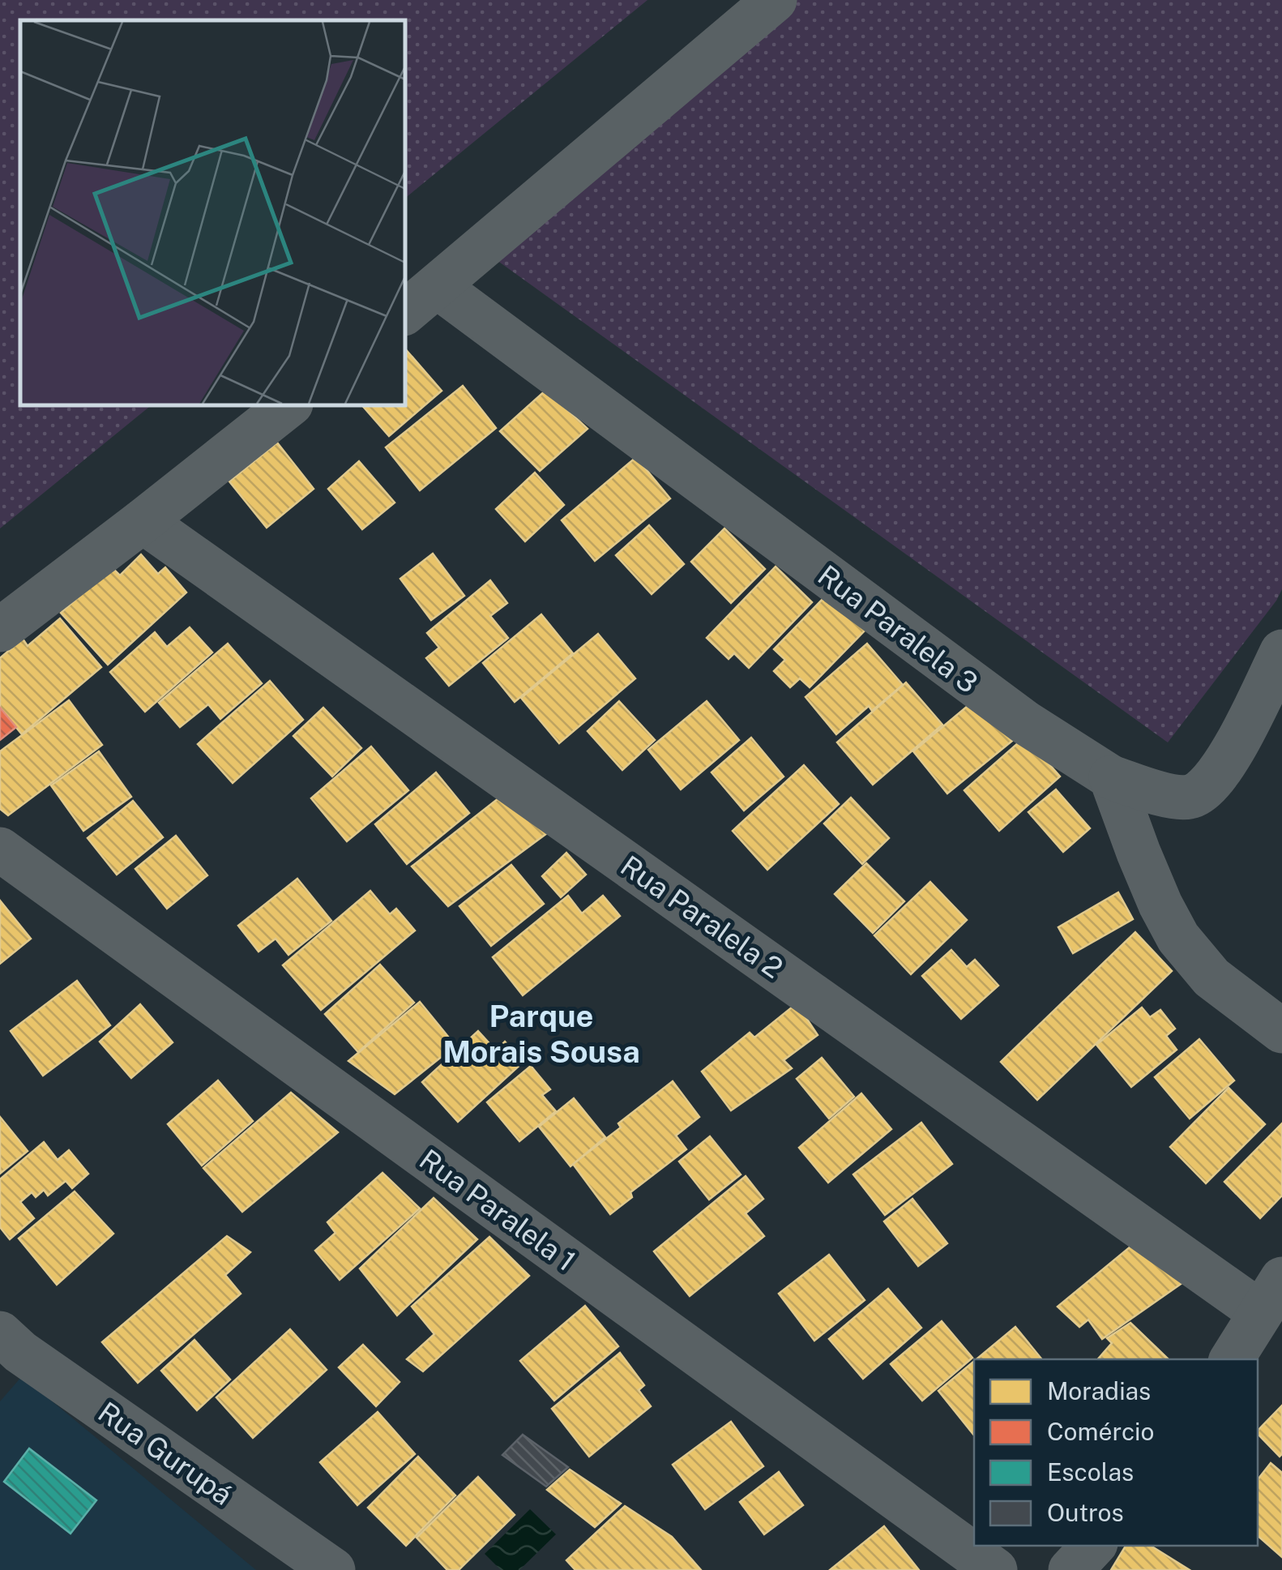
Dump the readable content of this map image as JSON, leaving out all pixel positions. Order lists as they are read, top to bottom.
{
  "streets": {
    "street": [
      "Rua Paralela 3",
      "Rua Paralela 2",
      "Rua Paralela 1",
      "Rua Gurupá"
    ]
  },
  "districts": ["Parque Morais Sousa"],
  "legend": [
    "Moradias",
    "Comércio",
    "Escolas",
    "Outros"
  ]
}
